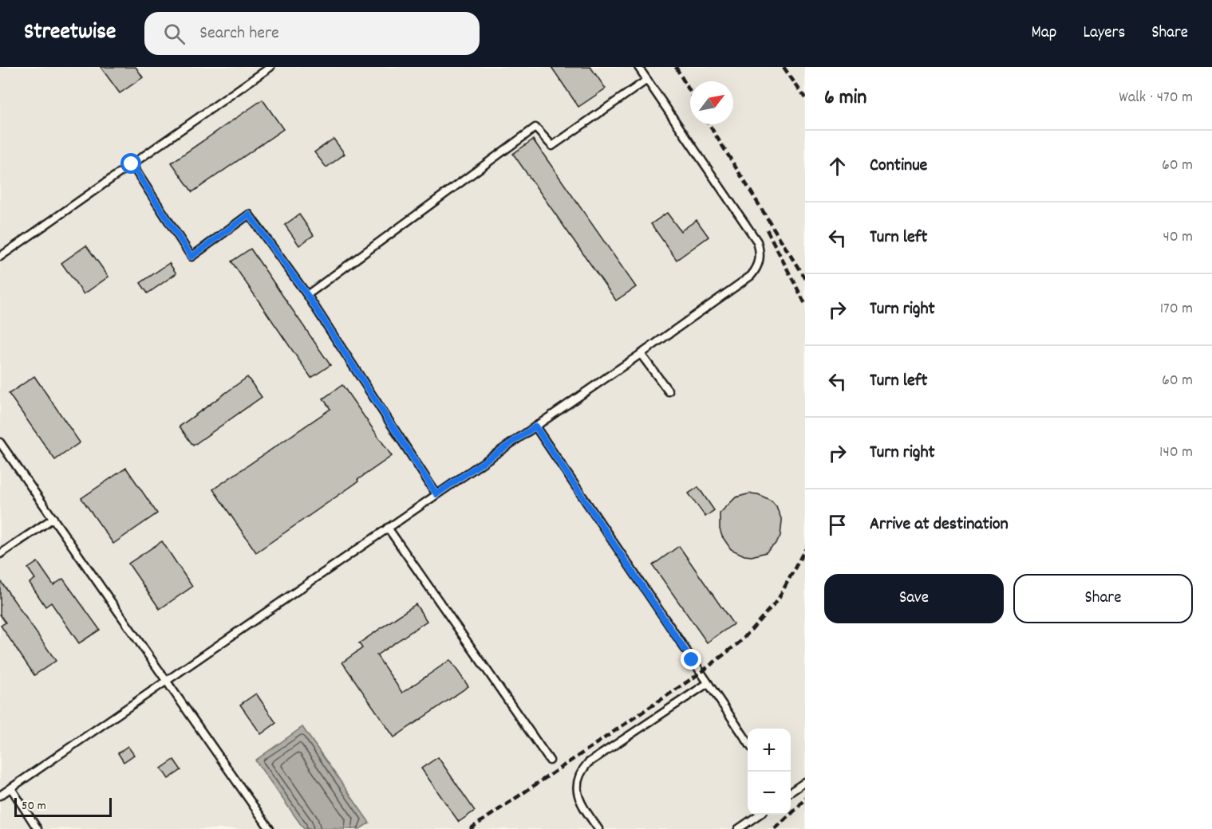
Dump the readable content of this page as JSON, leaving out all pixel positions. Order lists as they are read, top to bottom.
{
  "scale_bar": "50 m",
  "north": "top right",
  "page": {
    "header": "Streetwise",
    "search": "Search here",
    "nav": ["Map", "Layers", "Share"],
    "heading": ["6 min", "Walk · 470 m"],
    "list": [
      ["Continue", "60 m"],
      ["Turn left", "40 m"],
      ["Turn right", "170 m"],
      ["Turn left", "60 m"],
      ["Turn right", "140 m"],
      "Arrive at destination"
    ],
    "buttons": ["Save", "Share"],
    "map_buttons": ["+", "−"],
    "scale": "50 m"
  }
}
